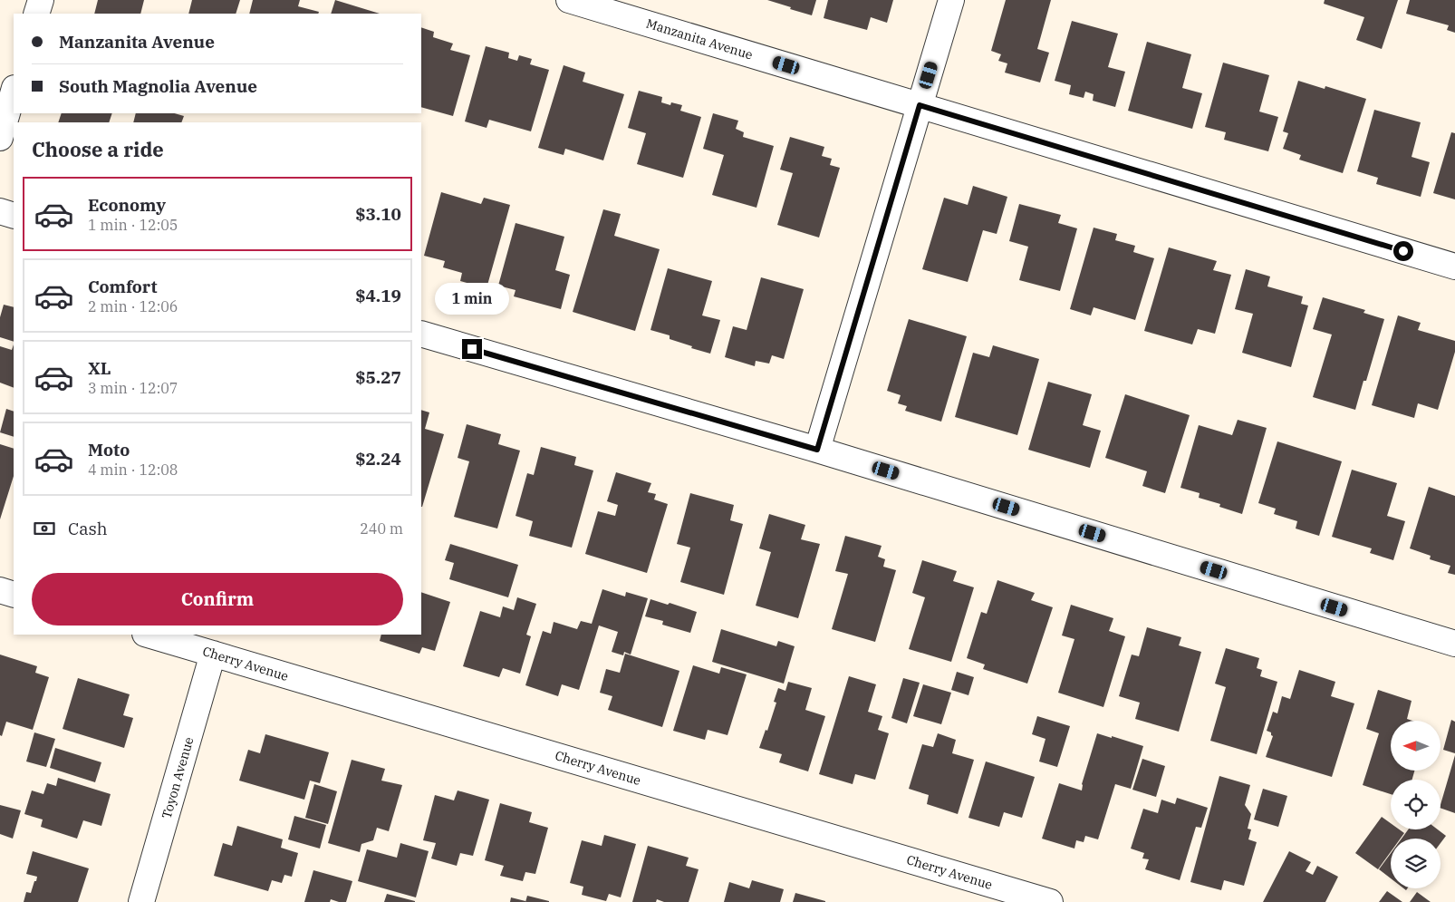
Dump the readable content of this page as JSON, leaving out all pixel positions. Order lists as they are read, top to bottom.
{
  "streets": {
    "street": ["Manzanita Avenue", "Cherry Avenue", "Toyon Avenue"]
  },
  "crossings": [
    ["Cherry Avenue", "Toyon Avenue"]
  ],
  "north": "left",
  "page": {
    "banner": ["Manzanita Avenue", "South Magnolia Avenue"],
    "heading": "Choose a ride",
    "list": [
      {
        "name": "Economy",
        "note": "1 min · 12:05",
        "value": "$3.10"
      },
      {
        "name": "Comfort",
        "note": "2 min · 12:06",
        "value": "$4.19"
      },
      {
        "name": "XL",
        "note": "3 min · 12:07",
        "value": "$5.27"
      },
      {
        "name": "Moto",
        "note": "4 min · 12:08",
        "value": "$2.24"
      }
    ],
    "bubble": "1 min",
    "pay": ["Cash", "240 m"],
    "buttons": "Confirm"
  }
}
